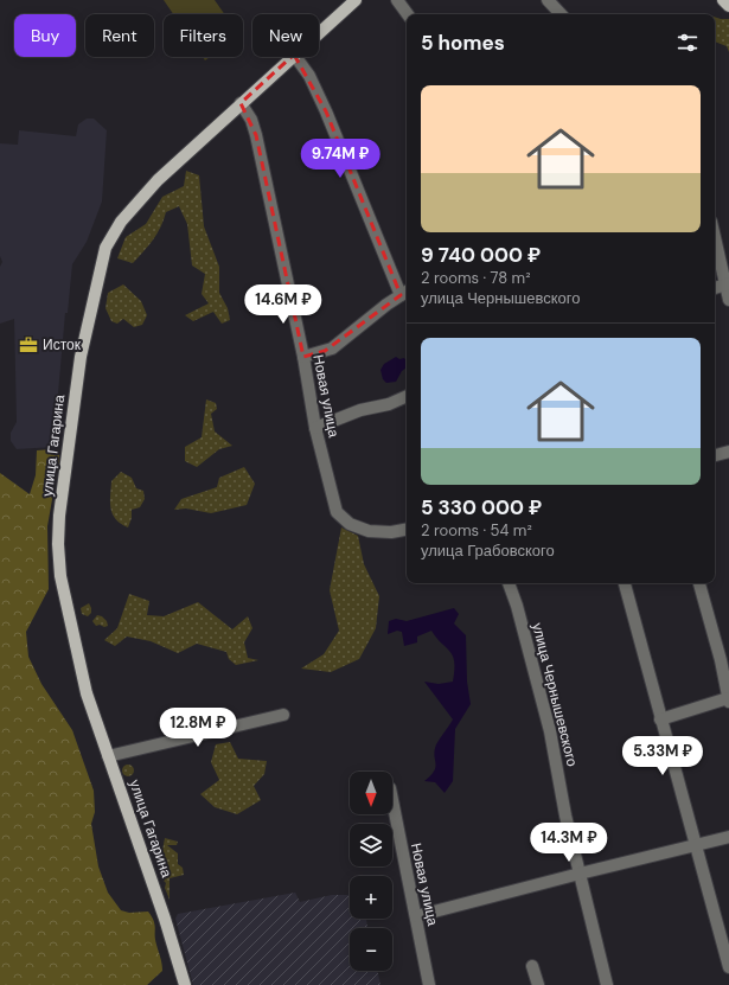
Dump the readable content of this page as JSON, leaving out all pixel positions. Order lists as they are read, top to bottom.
{
  "streets": {
    "main road": ["улица Гагарина"],
    "street": ["Новая улица", "улица Чернышевского"]
  },
  "crossings": [
    ["Новая улица", "улица Гагарина"]
  ],
  "places": {
    "office": ["Исток"]
  },
  "north": "bottom",
  "page": {
    "chip": [
      "Buy",
      "Rent",
      "Filters",
      "New"
    ],
    "heading": "5 homes",
    "list": [
      {
        "name": "9 740 000 ₽",
        "note": "2 rooms · 78 m² · улица Чернышевского"
      },
      {
        "name": "5 330 000 ₽",
        "note": "2 rooms · 54 m² · улица Грабовского"
      }
    ],
    "price": [
      "9.74M ₽",
      "14.6M ₽",
      "12.8M ₽",
      "5.33M ₽",
      "14.3M ₽"
    ],
    "map_buttons": ["+", "−"]
  }
}
